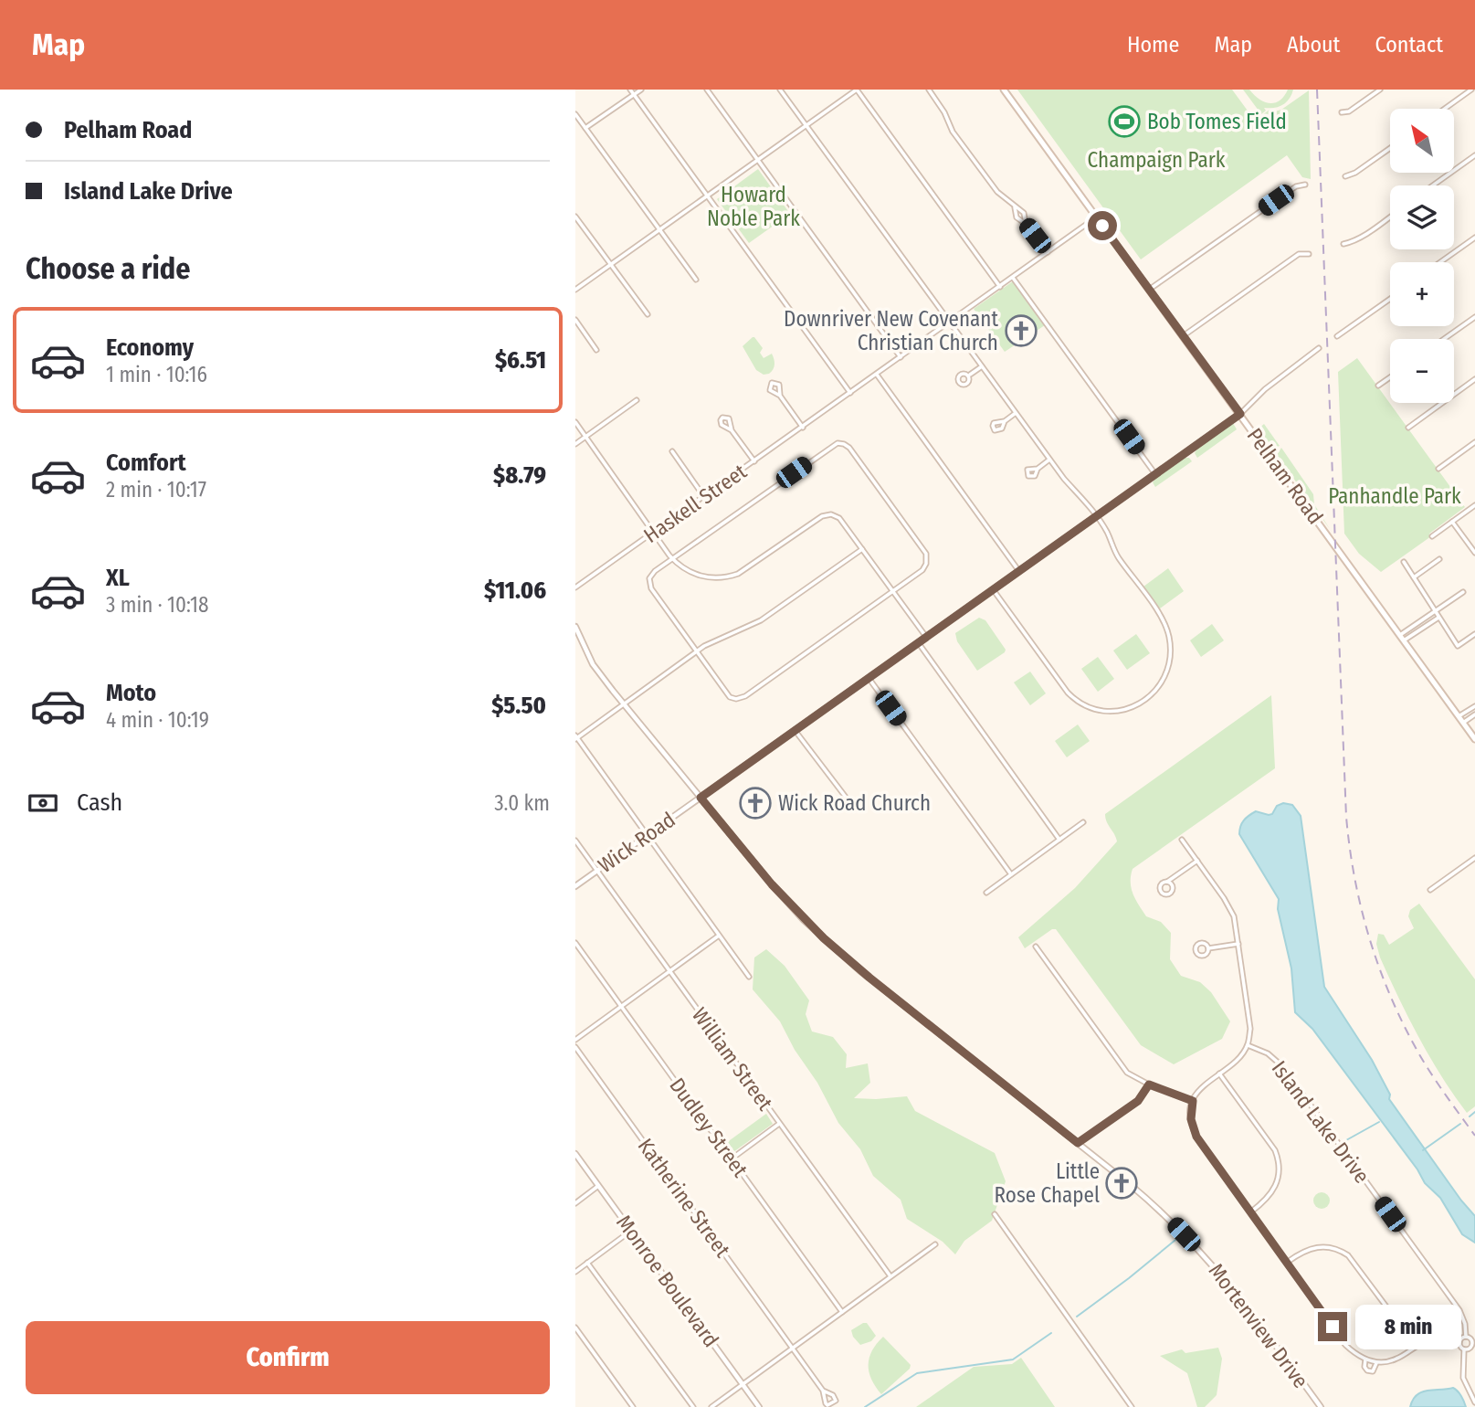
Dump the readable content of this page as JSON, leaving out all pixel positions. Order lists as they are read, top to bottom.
{
  "streets": {
    "main road": ["Pelham Road"],
    "street": [
      "Haskell Street",
      "Wick Road",
      "William Street",
      "Island Lake Drive",
      "Dudley Street",
      "Katherine Street",
      "Monroe Boulevard",
      "Mortenview Drive"
    ]
  },
  "crossings": [
    ["Pelham Road", "Haskell Street"],
    ["Pelham Road", "Wick Road"],
    ["Wick Road", "William Street"],
    ["Wick Road", "Mortenview Drive"]
  ],
  "parks": ["Champaign Park", "Howard Noble Park", "Panhandle Park"],
  "places": {
    "sports": ["Bob Tomes Field"],
    "church": ["Downriver New Covenant Christian Church", "Wick Road Church", "Little Rose Chapel"]
  },
  "north": "top left",
  "page": {
    "header": "Map",
    "nav": [
      "Home",
      "Map",
      "About",
      "Contact"
    ],
    "banner": ["Pelham Road", "Island Lake Drive"],
    "map_buttons": ["+", "−"],
    "heading": "Choose a ride",
    "list": [
      {
        "name": "Economy",
        "note": "1 min · 10:16",
        "value": "$6.51"
      },
      {
        "name": "Comfort",
        "note": "2 min · 10:17",
        "value": "$8.79"
      },
      {
        "name": "XL",
        "note": "3 min · 10:18",
        "value": "$11.06"
      },
      {
        "name": "Moto",
        "note": "4 min · 10:19",
        "value": "$5.50"
      }
    ],
    "pay": ["Cash", "3.0 km"],
    "bubble": "8 min",
    "buttons": "Confirm"
  }
}
